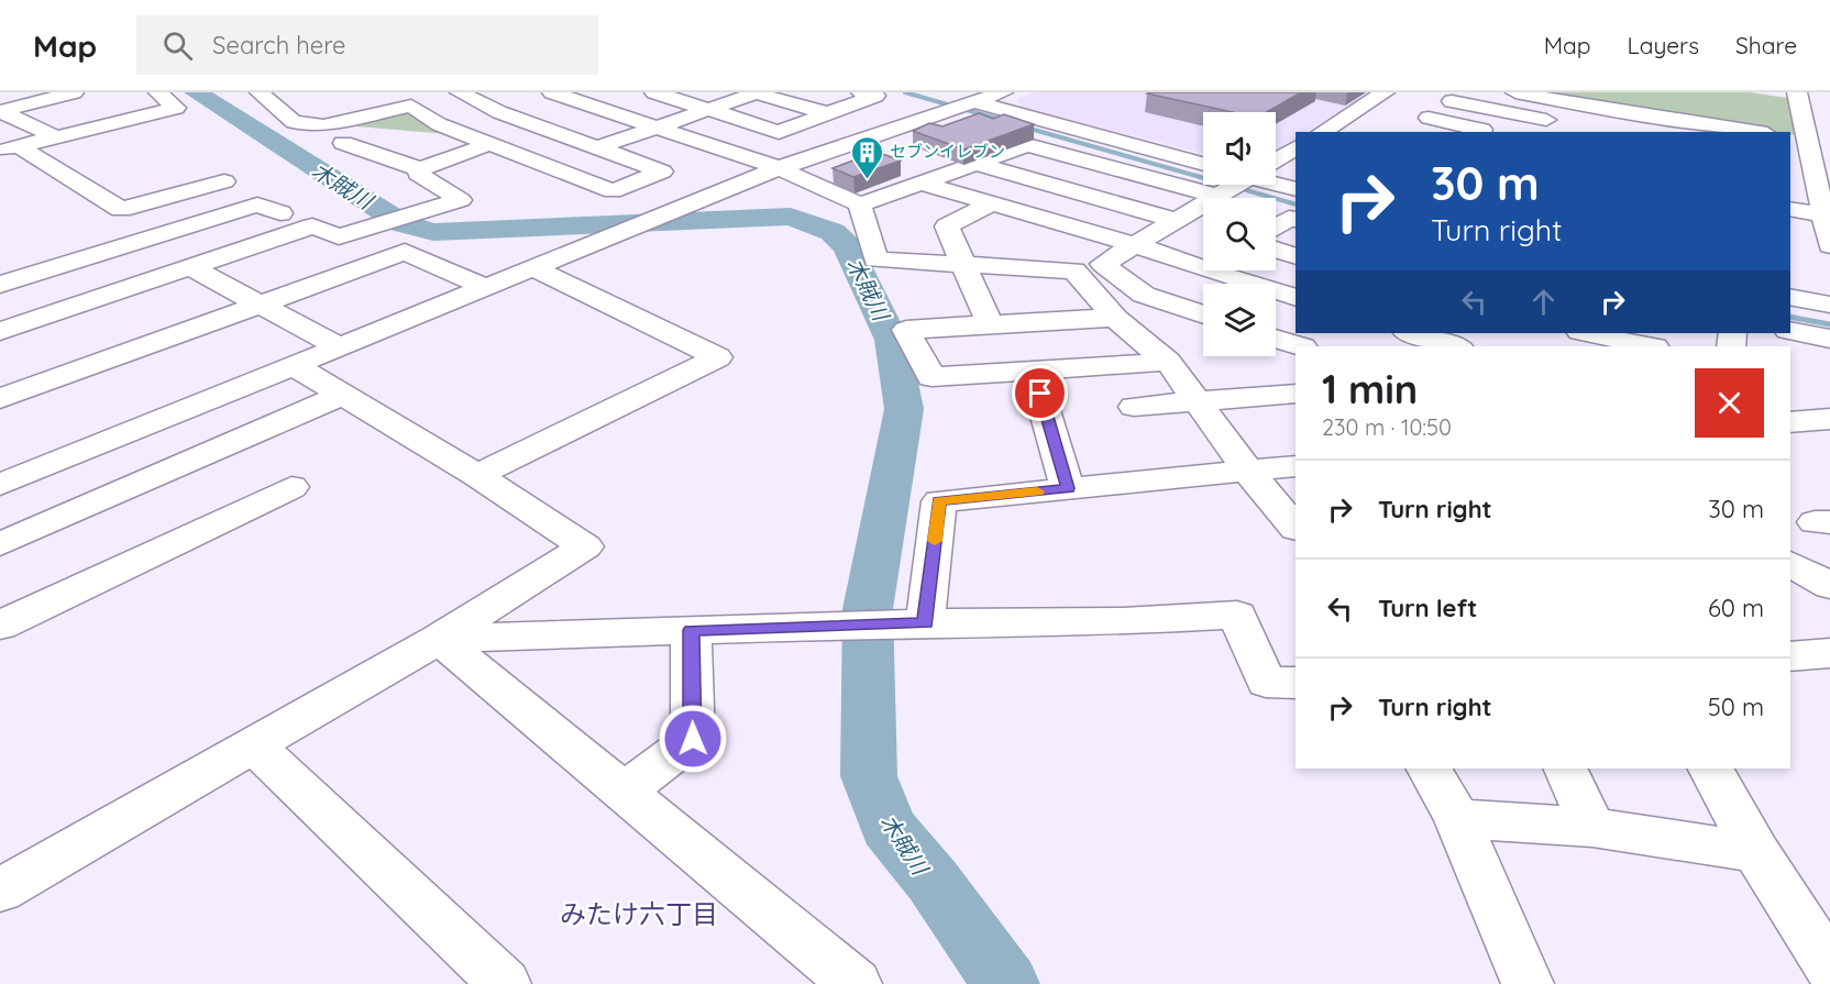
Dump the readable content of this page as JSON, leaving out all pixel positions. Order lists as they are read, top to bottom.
{
  "districts": ["みたけ六丁目"],
  "water": ["木賊川"],
  "places": {
    "building": ["セブンイレブン"]
  },
  "page": {
    "header": "Map",
    "search": "Search here",
    "nav": ["Map", "Layers", "Share"],
    "turn": ["30 m", "Turn right"],
    "heading": ["1 min", "230 m · 10:50"],
    "list": [
      {
        "name": "Turn right",
        "value": "30 m"
      },
      {
        "name": "Turn left",
        "value": "60 m"
      },
      {
        "name": "Turn right",
        "value": "50 m"
      }
    ]
  }
}
